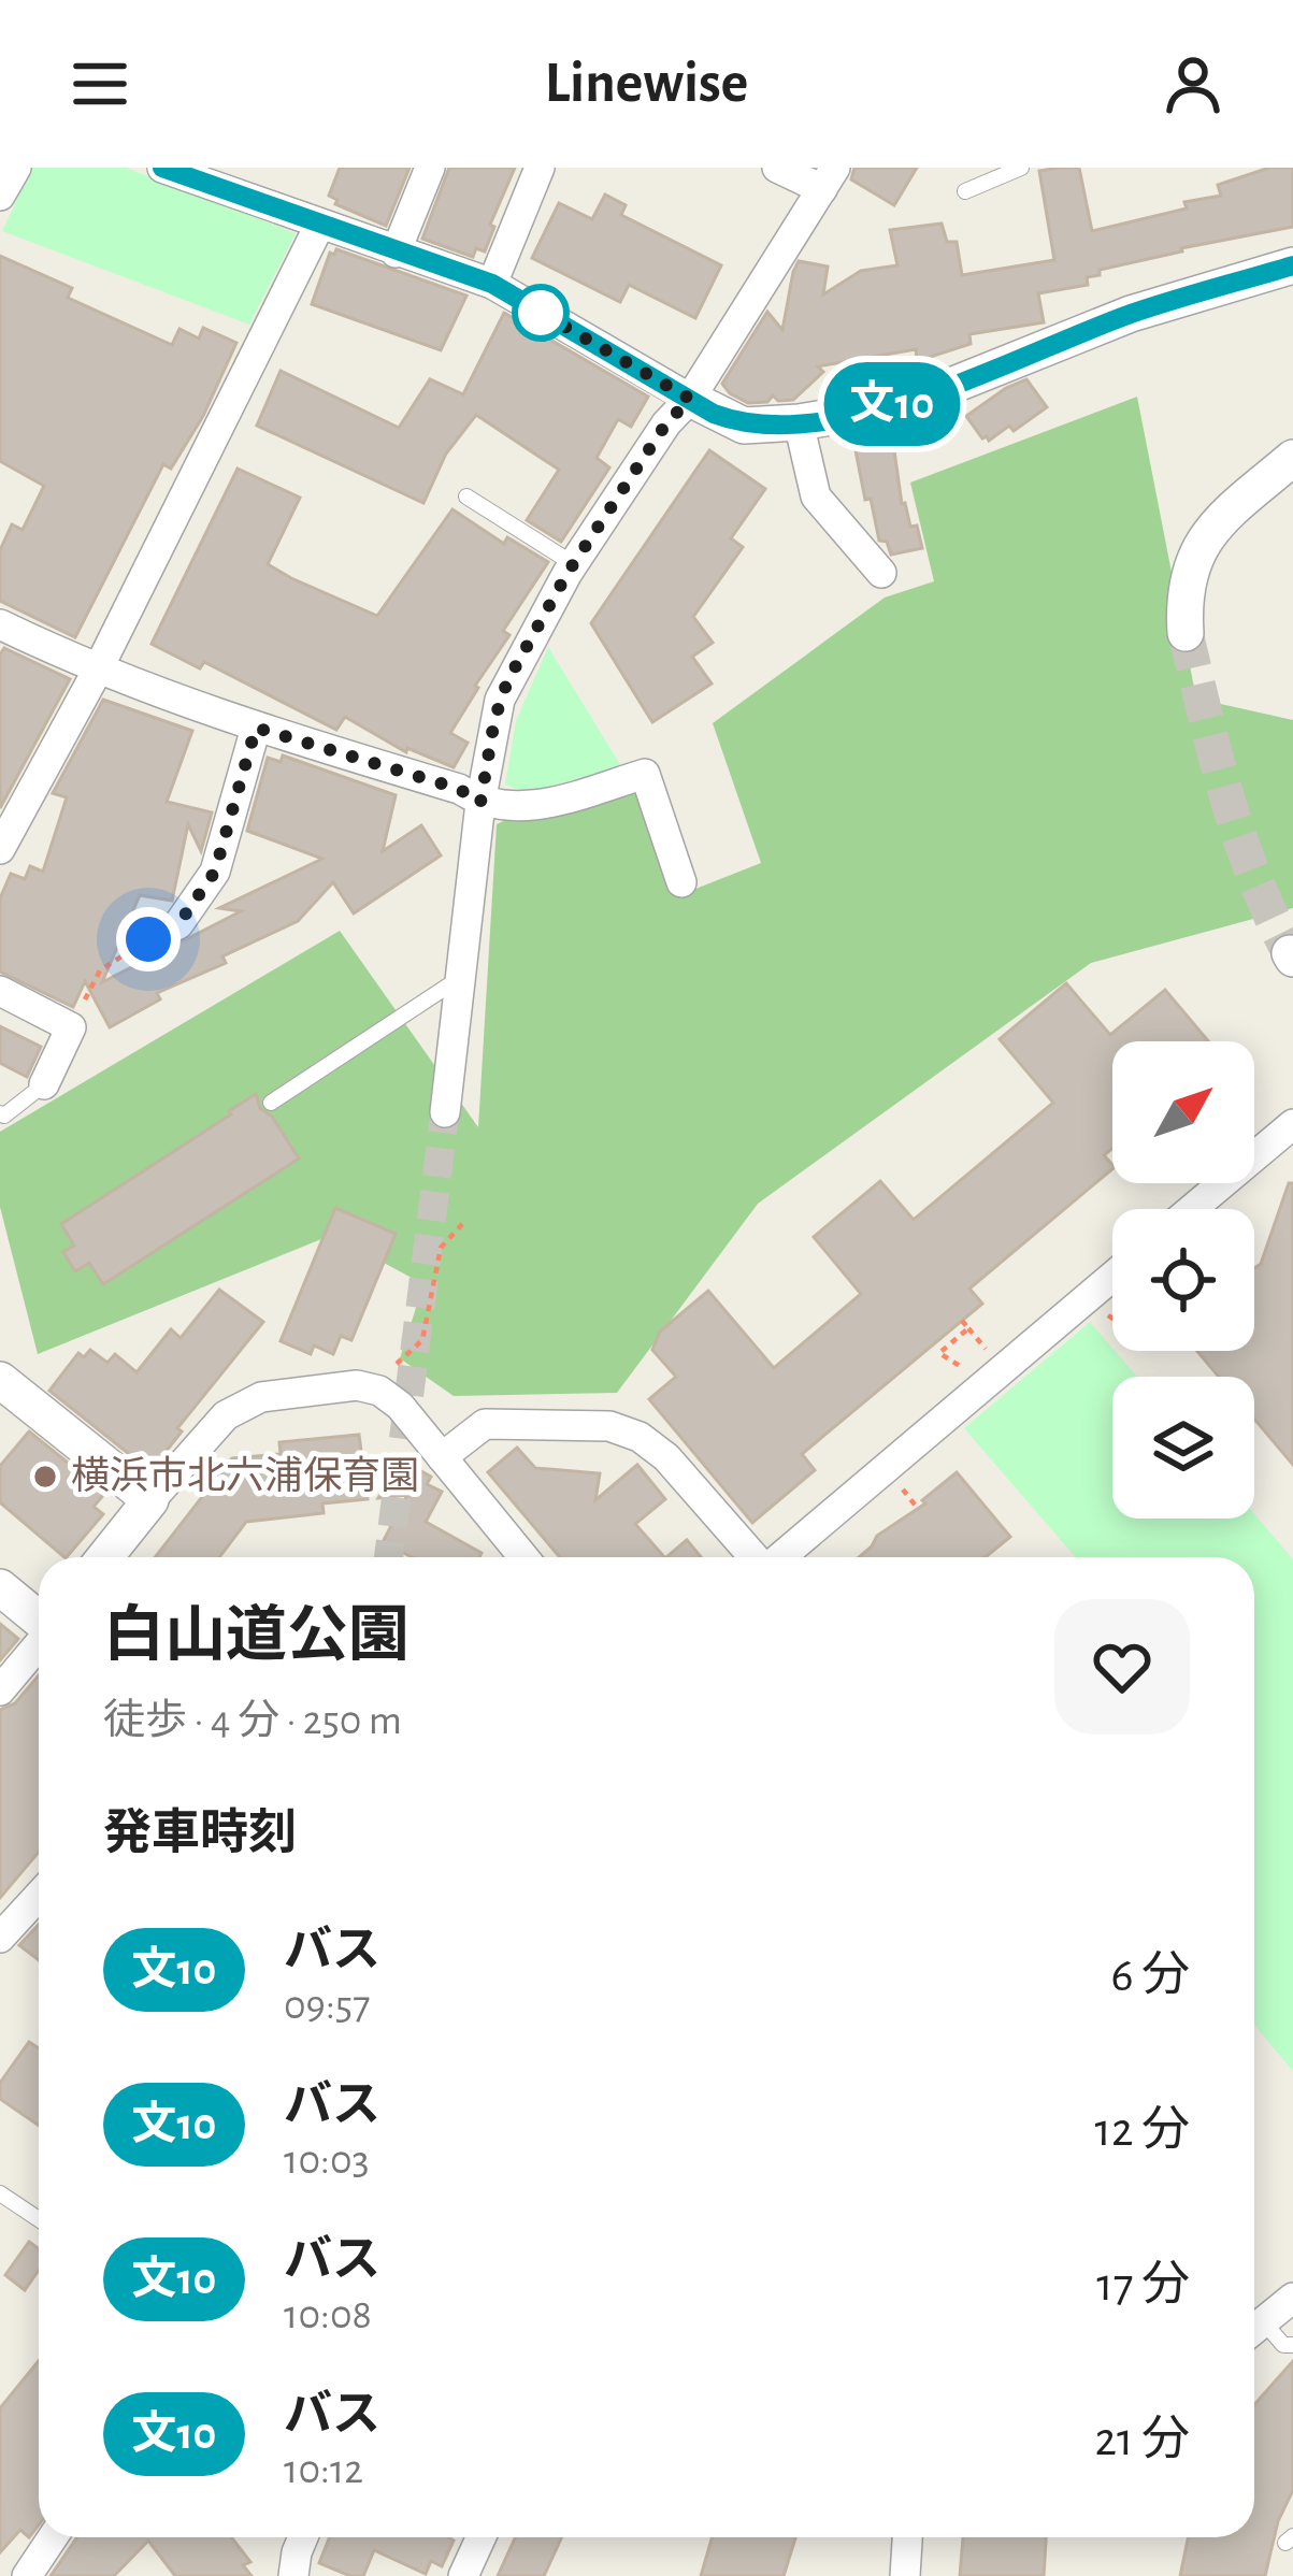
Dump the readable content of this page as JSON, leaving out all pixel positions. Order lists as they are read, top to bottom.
{
  "places": ["横浜市北六浦保育園"],
  "lines": ["bus line 文10"],
  "north": "top right",
  "page": {
    "header": "Linewise",
    "on_map": "文10",
    "heading": [
      ["白山道公園", "徒歩 · 4 分 · 250 m"],
      "発車時刻"
    ],
    "list": [
      {
        "mark": "文10",
        "name": "バス",
        "note": "09:57",
        "value": "6 分"
      },
      {
        "mark": "文10",
        "name": "バス",
        "note": "10:03",
        "value": "12 分"
      },
      {
        "mark": "文10",
        "name": "バス",
        "note": "10:08",
        "value": "17 分"
      },
      {
        "mark": "文10",
        "name": "バス",
        "note": "10:12",
        "value": "21 分"
      }
    ]
  }
}
